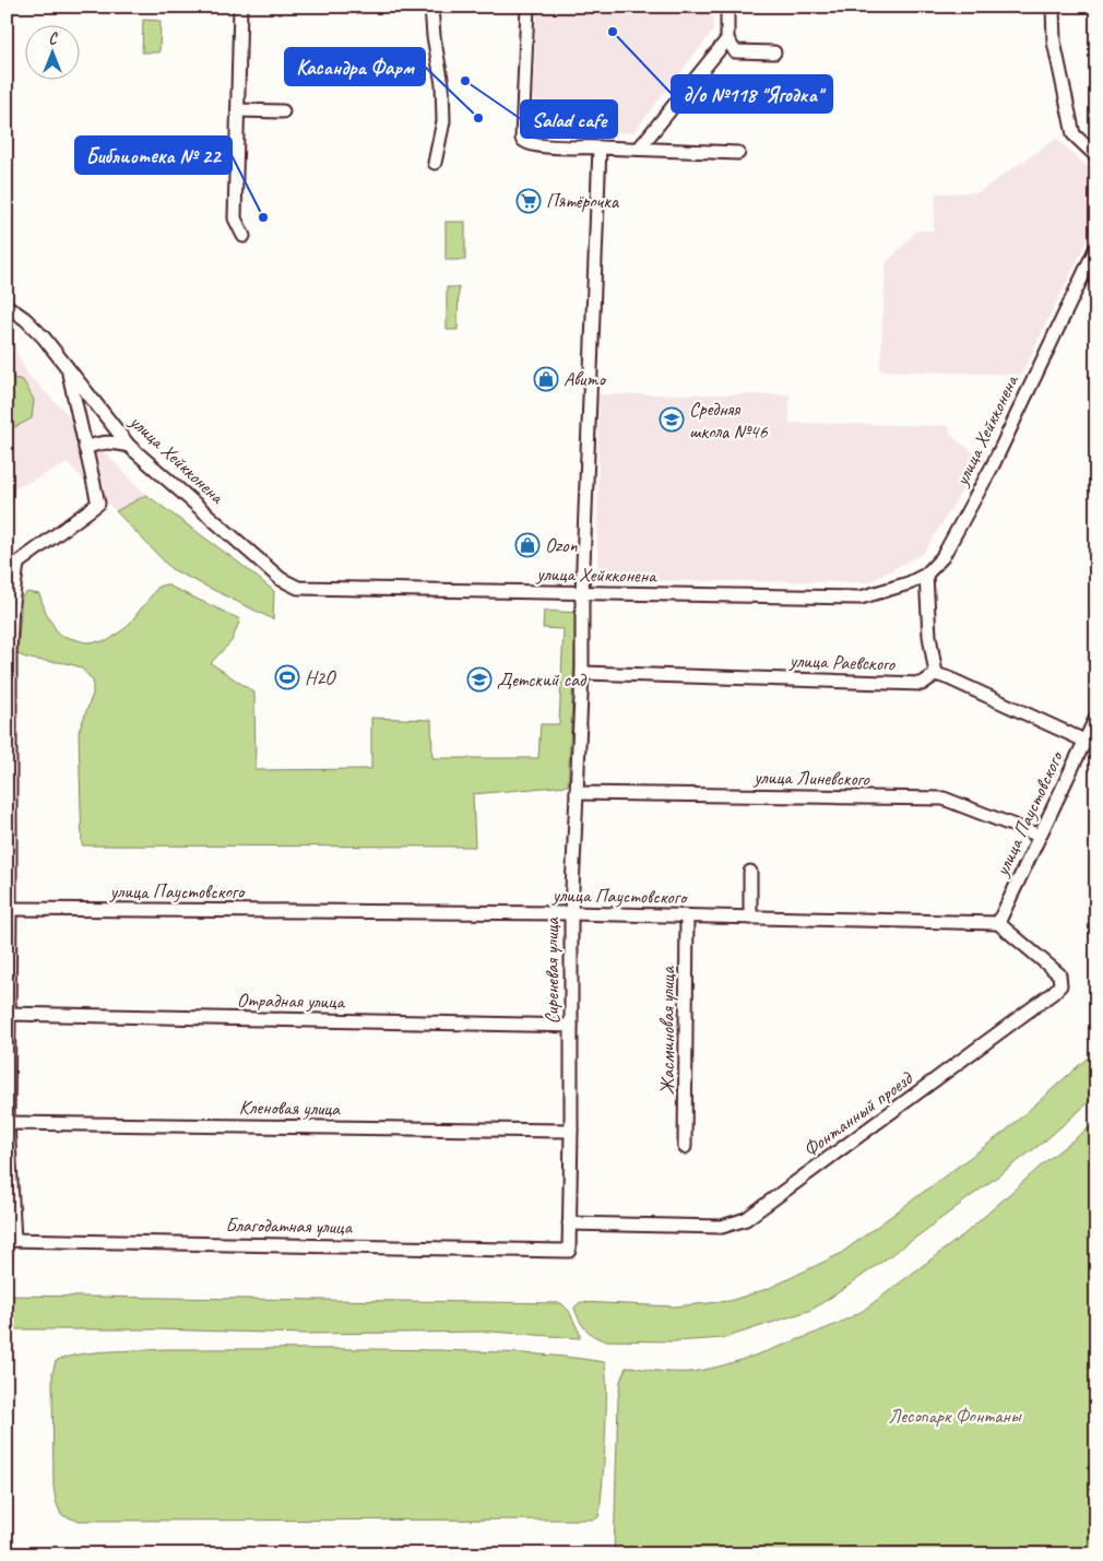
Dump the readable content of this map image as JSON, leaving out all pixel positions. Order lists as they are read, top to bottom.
{
  "streets": {
    "street": [
      "улица Хейкконена",
      "улица Раевского",
      "улица Линевского",
      "улица Паустовского",
      "Сиреневая улица",
      "Отрадная улица",
      "Жасминовая улица",
      "Кленовая улица",
      "Фонтанный проезд",
      "Благодатная улица"
    ]
  },
  "crossings": [
    ["улица Хейкконена", "Сиреневая улица"],
    ["улица Раевского", "Сиреневая улица"],
    ["улица Линевского", "улица Паустовского"],
    ["улица Линевского", "Сиреневая улица"],
    ["улица Паустовского", "Сиреневая улица"],
    ["улица Паустовского", "Жасминовая улица"],
    ["улица Паустовского", "Фонтанный проезд"],
    ["Сиреневая улица", "Отрадная улица"],
    ["Сиреневая улица", "Кленовая улица"],
    ["Сиреневая улица", "Фонтанный проезд"],
    ["Сиреневая улица", "Благодатная улица"]
  ],
  "parks": ["Лесопарк Фонтаны"],
  "places": {
    "other": [
      "д/о №118 \"Ягодка\"",
      "Salad cafe",
      "Касандра Фарм",
      "Библиотека № 22"
    ],
    "supermarket": ["Пятёрочка"],
    "shop": ["Авито", "Ozon"],
    "school or university": ["Средняя школа №46", "Детский сад"],
    "sports": ["H2O"]
  },
  "north": "top"
}
